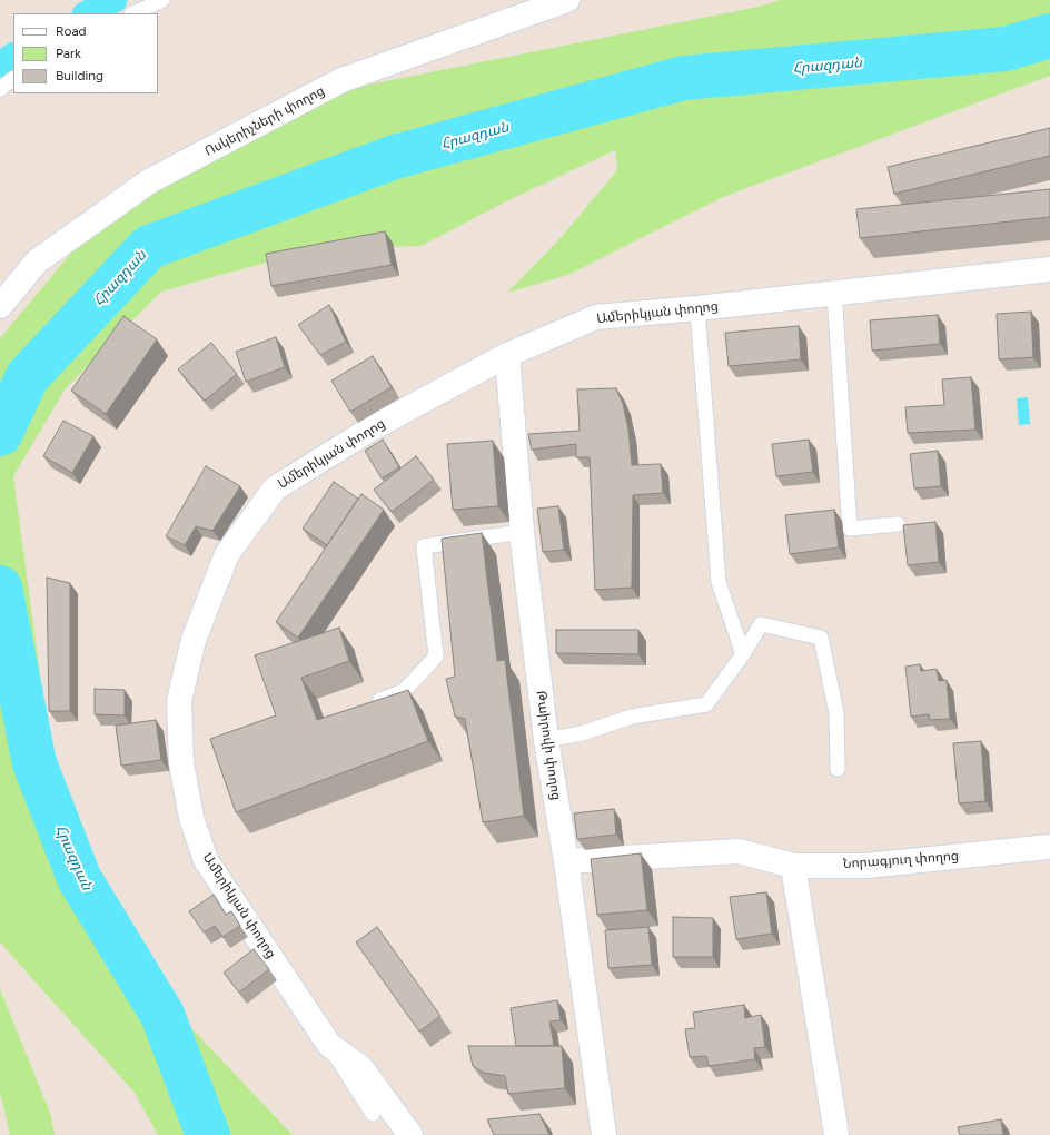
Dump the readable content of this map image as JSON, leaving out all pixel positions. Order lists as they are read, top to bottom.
{
  "streets": {
    "street": [
      "Ոսկերիչների փողոց",
      "Ամերիկյան փողոց",
      "Թաիրովի փողոց",
      "Նորագյուղ փողոց"
    ]
  },
  "crossings": [
    ["Ամերիկյան փողոց", "Թաիրովի փողոց"],
    ["Թաիրովի փողոց", "Նորագյուղ փողոց"]
  ],
  "water": ["Հրազդան"],
  "legend": ["Road", "Park", "Building"]
}
